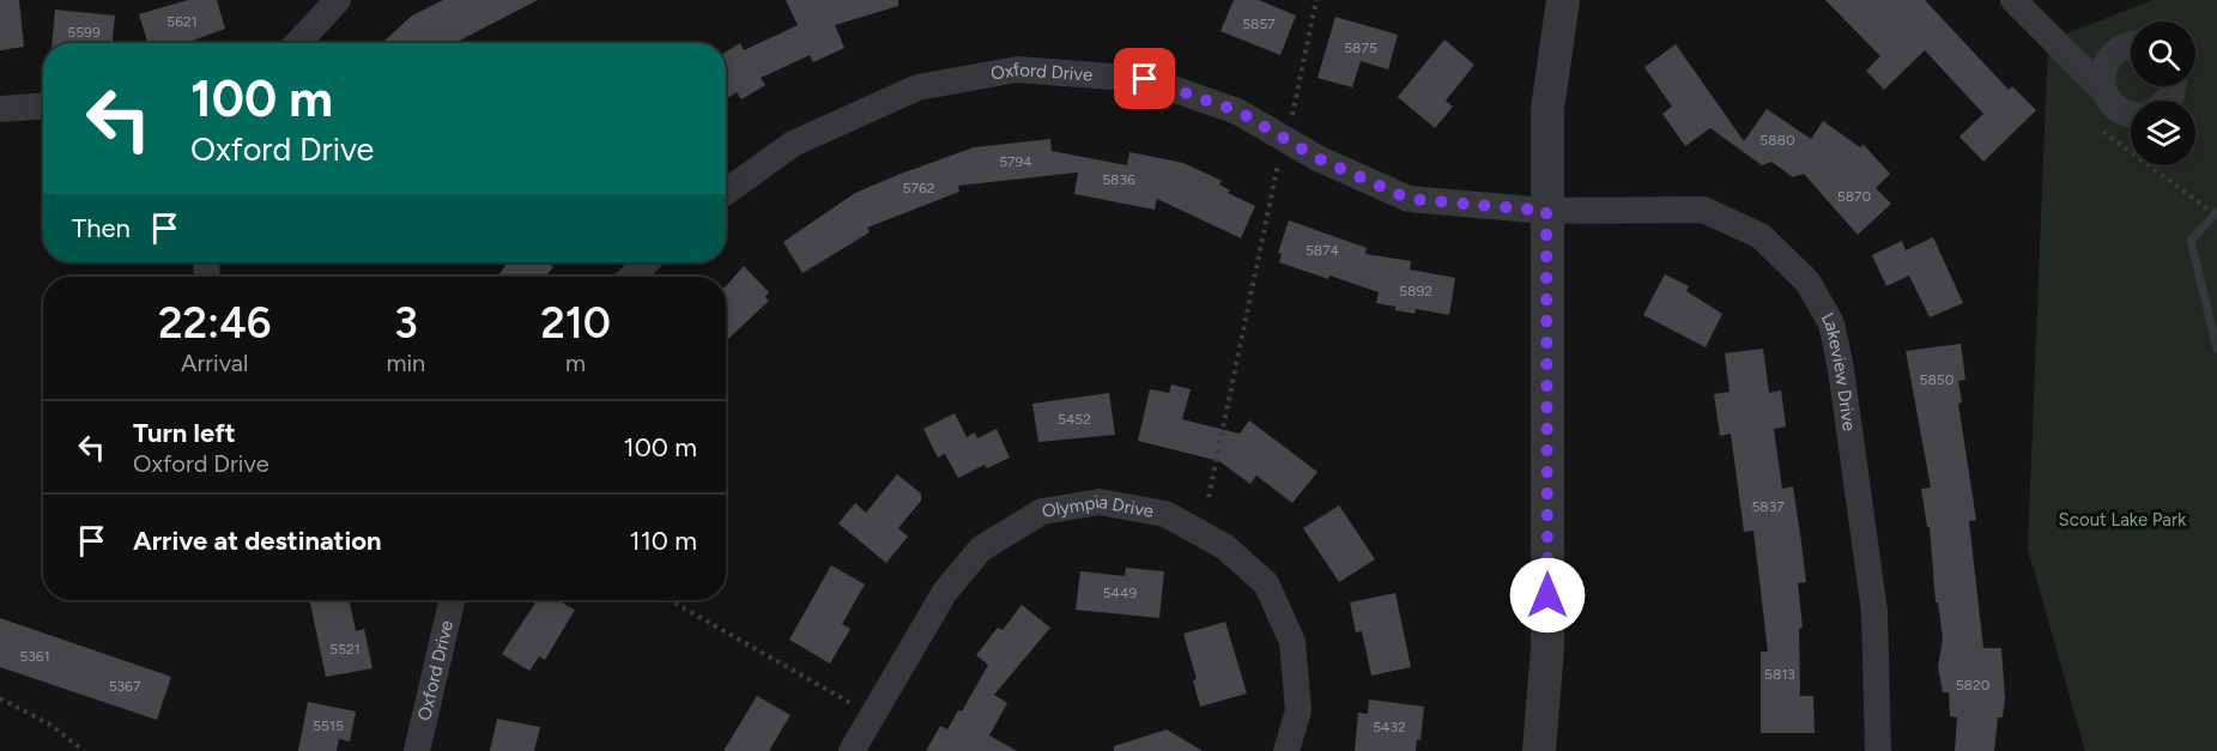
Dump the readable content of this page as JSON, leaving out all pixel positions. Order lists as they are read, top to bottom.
{
  "streets": {
    "street": ["Oxford Drive", "Lakeview Drive", "Olympia Drive"]
  },
  "crossings": [
    ["Oxford Drive", "Lakeview Drive"]
  ],
  "parks": ["Scout Lake Park"],
  "house_numbers": [
    "5621",
    "5857",
    "5599",
    "5875",
    "5880",
    "5794",
    "5836",
    "5762",
    "5870",
    "5874",
    "5892",
    "5850",
    "5452",
    "5837",
    "5449",
    "5521",
    "5361",
    "5813",
    "5820",
    "5367",
    "5515",
    "5432"
  ],
  "page": {
    "turn": ["100 m", "Oxford Drive"],
    "then": "Then",
    "eta": [
      "22:46",
      "Arrival",
      "3",
      "min",
      "210",
      "m"
    ],
    "list": [
      {
        "name": "Turn left",
        "note": "Oxford Drive",
        "value": "100 m"
      },
      {
        "name": "Arrive at destination",
        "value": "110 m"
      }
    ]
  }
}
